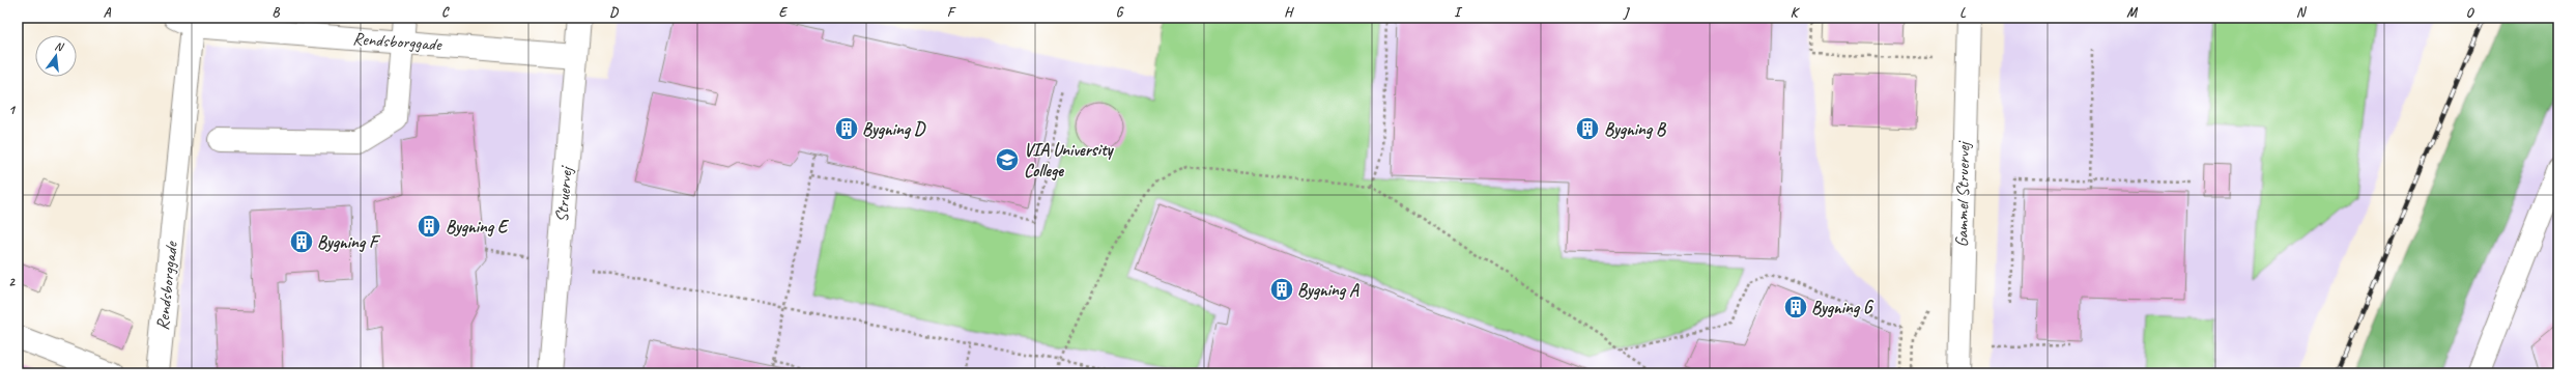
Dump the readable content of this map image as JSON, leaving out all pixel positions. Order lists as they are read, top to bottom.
{
  "streets": {
    "street": ["Rendsborggade", "Struervej", "Gammel Struervej"]
  },
  "crossings": [
    ["Rendsborggade", "Struervej"]
  ],
  "places": {
    "building": [
      "Bygning D",
      "Bygning B",
      "Bygning E",
      "Bygning F",
      "Bygning A",
      "Bygning G"
    ],
    "school or university": ["VIA University College"]
  },
  "north": "top",
  "grid": {
    "columns": [
      "A",
      "B",
      "C",
      "D",
      "E",
      "F",
      "G",
      "H",
      "I",
      "J",
      "K",
      "L",
      "M",
      "N",
      "O"
    ],
    "rows": ["1", "2"]
  }
}
